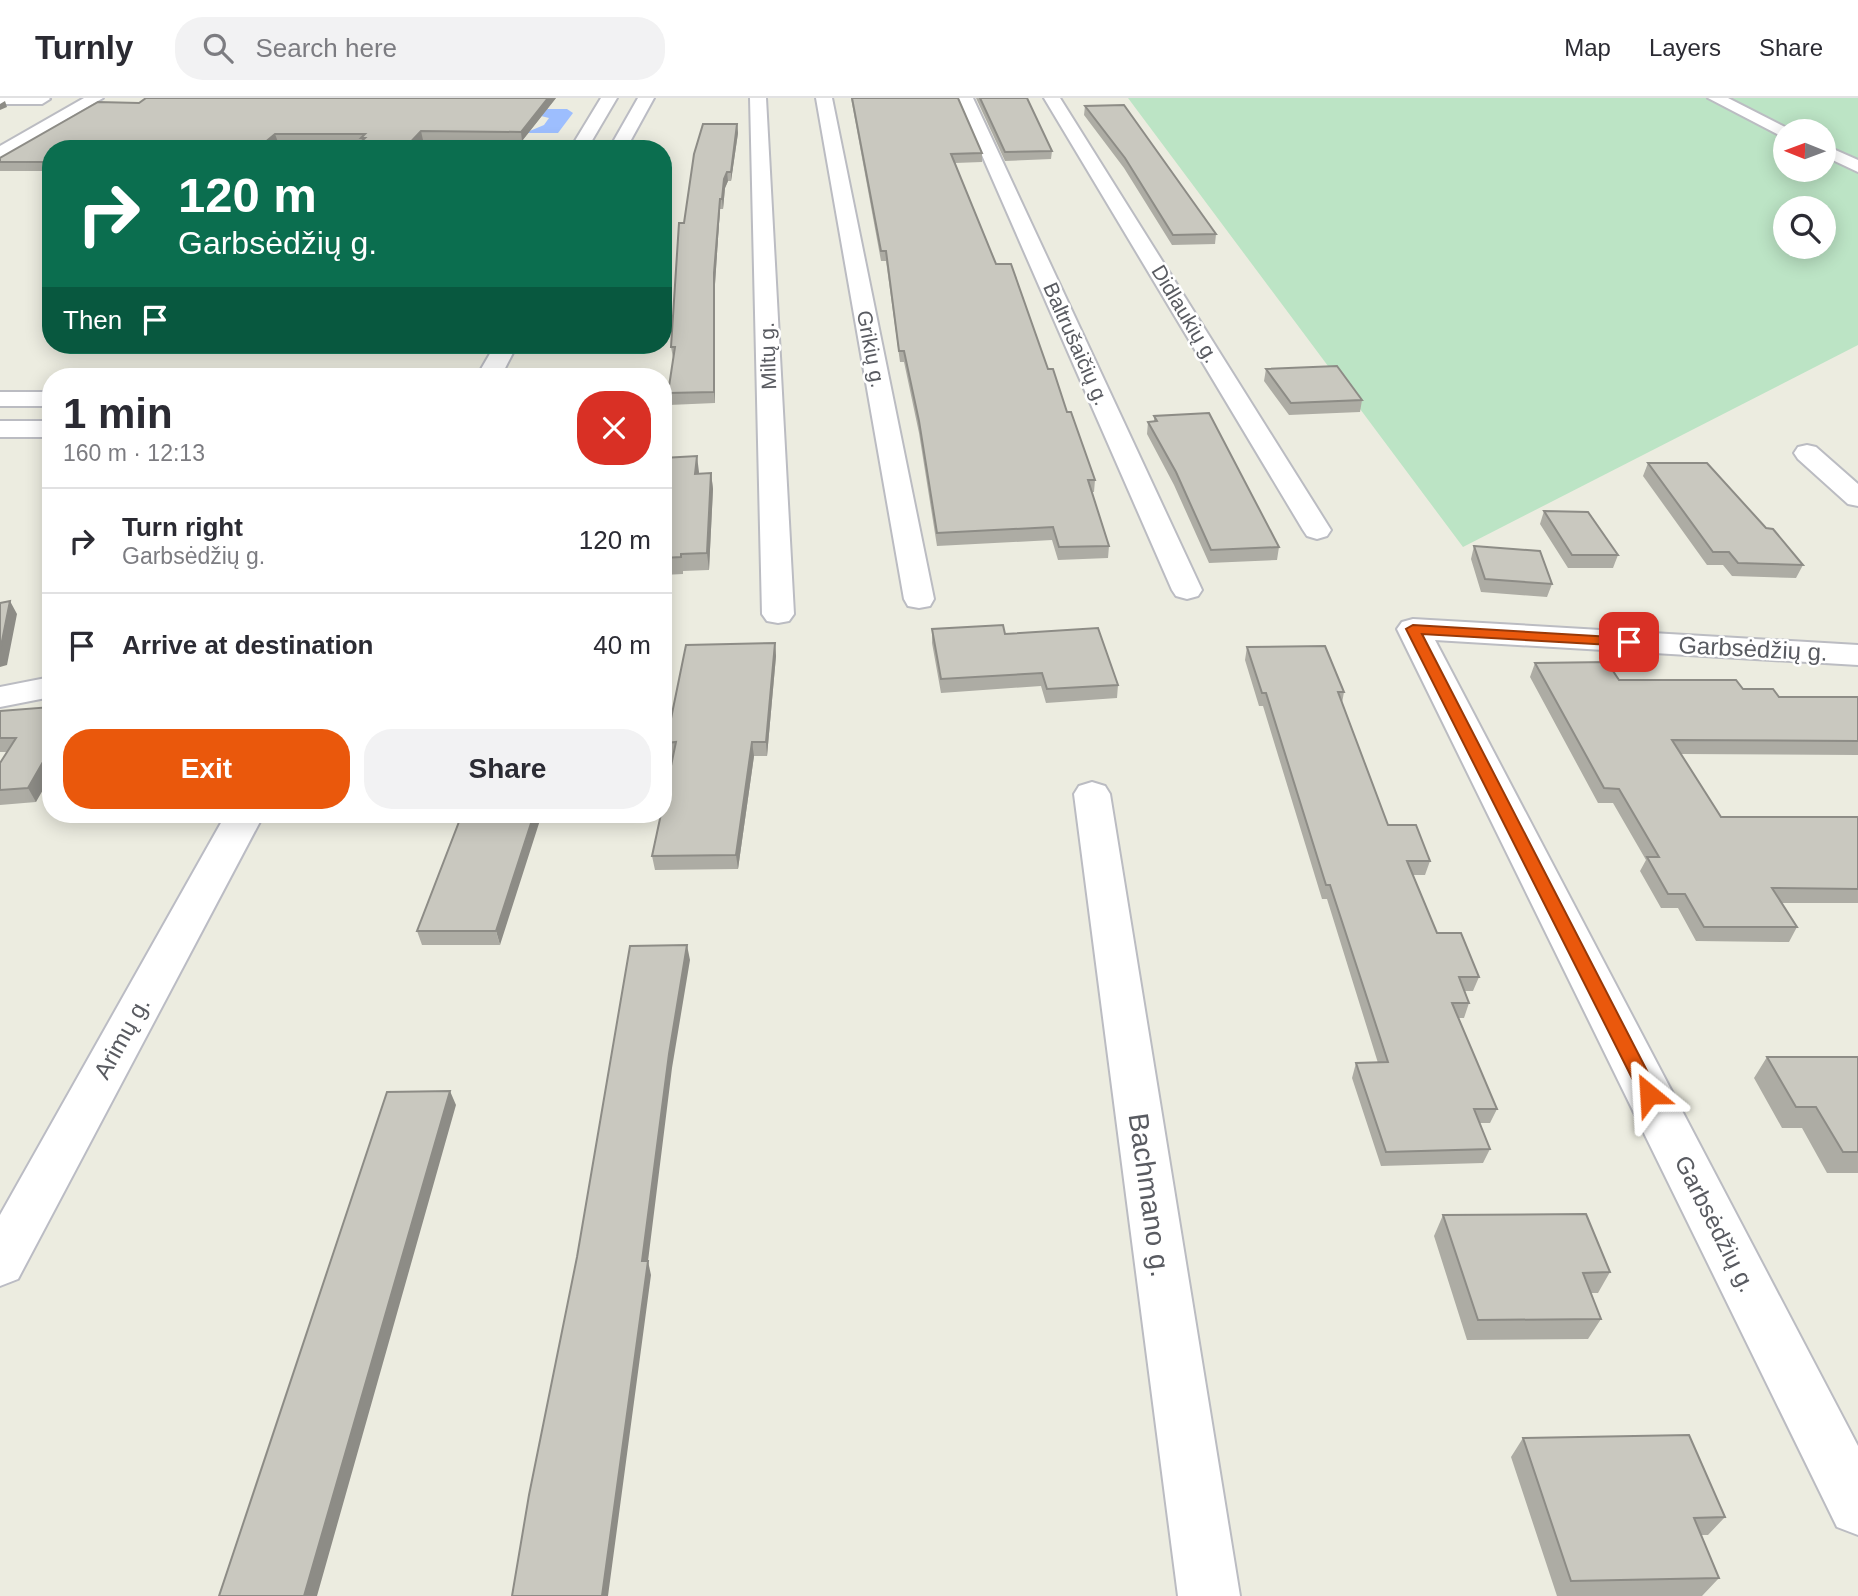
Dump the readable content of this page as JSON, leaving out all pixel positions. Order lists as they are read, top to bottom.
{
  "streets": {
    "street": [
      "Didlaukių g.",
      "Baltrušaičių g.",
      "Grikių g.",
      "Miltų g.",
      "Garbsėdžių g.",
      "Arimų g.",
      "Bachmano g."
    ]
  },
  "north": "left",
  "page": {
    "header": "Turnly",
    "search": "Search here",
    "nav": ["Map", "Layers", "Share"],
    "turn": ["120 m", "Garbsėdžių g."],
    "then": "Then",
    "heading": ["1 min", "160 m · 12:13"],
    "list": [
      {
        "name": "Turn right",
        "note": "Garbsėdžių g.",
        "value": "120 m"
      },
      {
        "name": "Arrive at destination",
        "value": "40 m"
      }
    ],
    "buttons": ["Exit", "Share"]
  }
}
